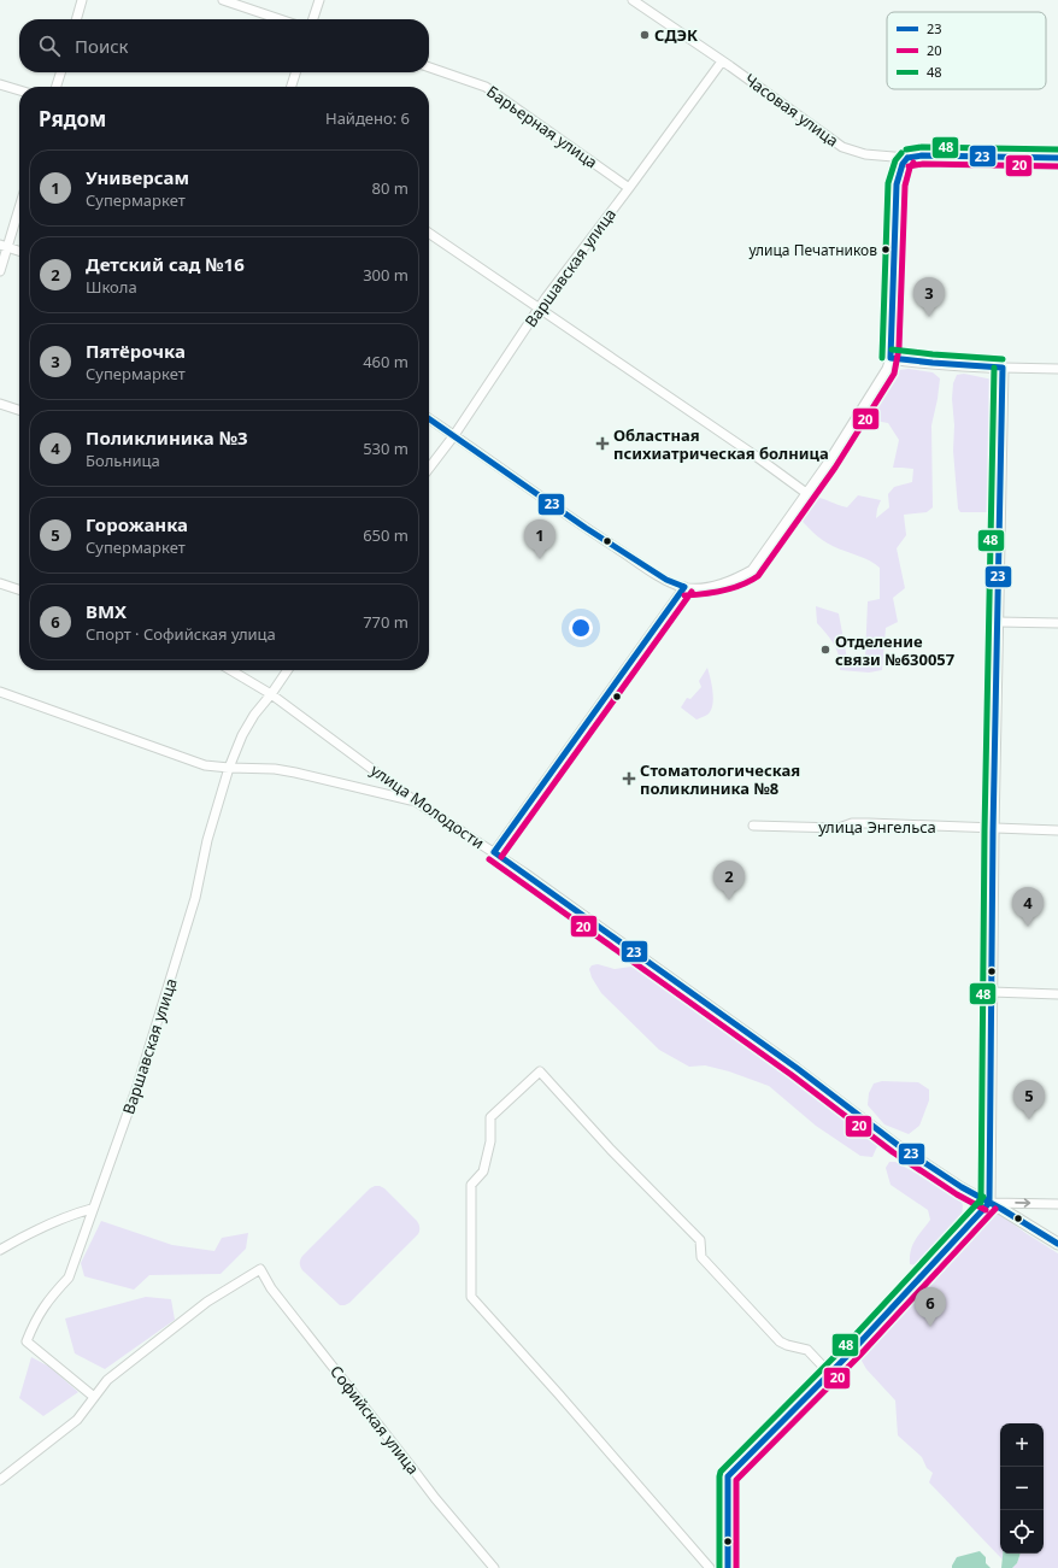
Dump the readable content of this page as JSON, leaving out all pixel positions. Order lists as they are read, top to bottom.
{
  "streets": {
    "main road": ["Часовая улица"],
    "street": [
      "Барьерная улица",
      "Варшавская улица",
      "улица Молодости",
      "улица Энгельса",
      "Софийская улица"
    ]
  },
  "crossings": [
    ["Часовая улица", "Варшавская улица"],
    ["Барьерная улица", "Варшавская улица"],
    ["Варшавская улица", "улица Молодости"],
    ["Варшавская улица", "Софийская улица"]
  ],
  "places": {
    "other": ["СДЭК", "улица Печатников", "Отделение связи №630057"],
    "health": ["Областная психиатрическая болница", "Стоматологическая поликлиника №8"]
  },
  "lines": ["transit line 48", "transit line 23", "transit line 20"],
  "legend": ["23", "20", "48"],
  "page": {
    "search": "Поиск",
    "heading": ["Рядом", "Найдено: 6"],
    "list": [
      {
        "mark": "1",
        "name": "Универсам",
        "note": "Супермаркет",
        "value": "80 m"
      },
      {
        "mark": "2",
        "name": "Детский сад №16",
        "note": "Школа",
        "value": "300 m"
      },
      {
        "mark": "3",
        "name": "Пятёрочка",
        "note": "Супермаркет",
        "value": "460 m"
      },
      {
        "mark": "4",
        "name": "Поликлиника №3",
        "note": "Больница",
        "value": "530 m"
      },
      {
        "mark": "5",
        "name": "Горожанка",
        "note": "Супермаркет",
        "value": "650 m"
      },
      {
        "mark": "6",
        "name": "BMX",
        "note": "Спорт · Софийская улица",
        "value": "770 m"
      }
    ],
    "pins": [
      "3",
      "1",
      "2",
      "4",
      "5",
      "6"
    ],
    "map_buttons": ["+", "−"]
  }
}
